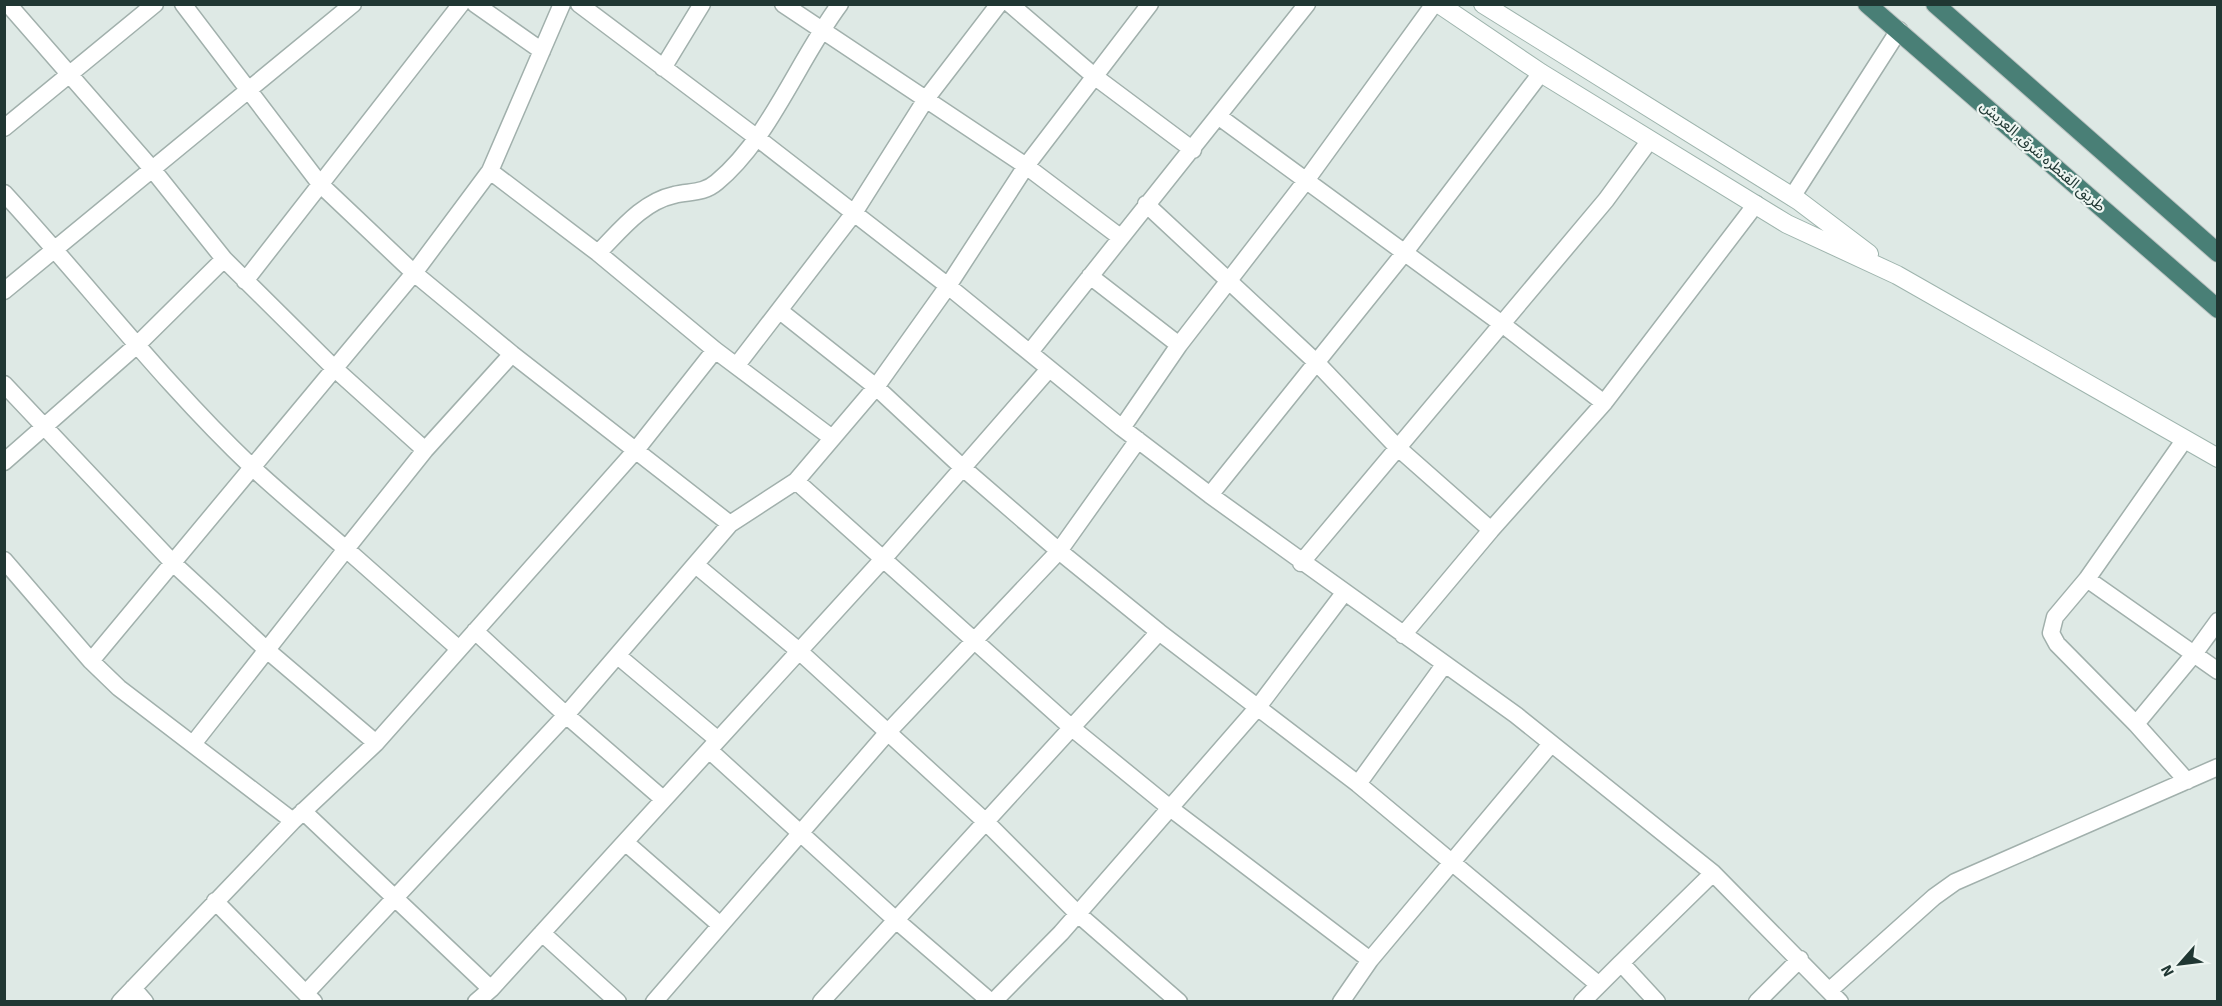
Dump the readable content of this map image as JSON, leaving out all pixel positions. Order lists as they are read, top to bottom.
{
  "streets": {
    "highway": ["طريق القنطره شرق, العريش"]
  },
  "north": "bottom left"
}
